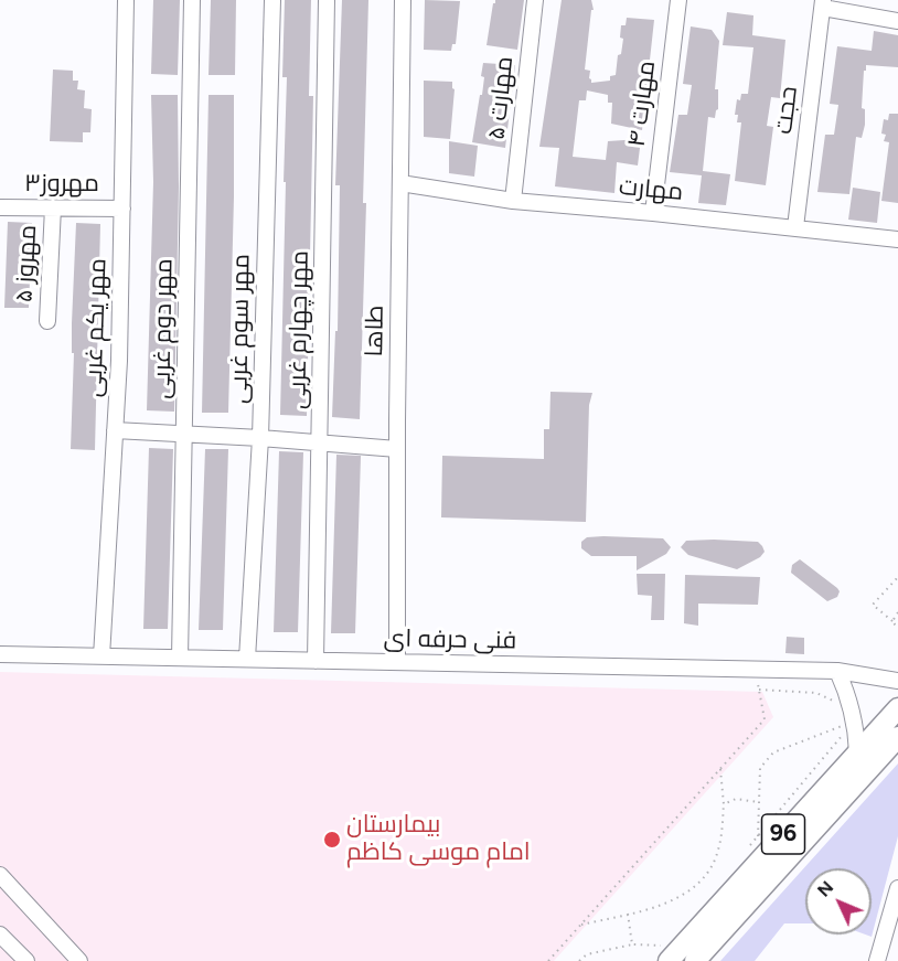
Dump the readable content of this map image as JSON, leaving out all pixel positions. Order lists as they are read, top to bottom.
{
  "streets": {
    "main road": ["96"],
    "street": [
      "مهارت ۵",
      "مهارت ۴",
      "حجت",
      "مهروز۳",
      "مهارت",
      "مهروز ۵",
      "مهر یکم غربی",
      "مهر دوم غربی",
      "مهر سوم غربی",
      "مهر چهارم غربی",
      "طاها",
      "فنی حرفه ای"
    ]
  },
  "crossings": [
    ["مهارت ۵", "مهارت"],
    ["مهارت ۴", "مهارت"],
    ["حجت", "مهارت"],
    ["مهروز۳", "مهروز ۵"],
    ["مهروز۳", "مهر یکم غربی"],
    ["مهارت", "طاها"],
    ["مهر یکم غربی", "فنی حرفه ای"],
    ["مهر دوم غربی", "فنی حرفه ای"],
    ["مهر سوم غربی", "فنی حرفه ای"],
    ["مهر چهارم غربی", "فنی حرفه ای"],
    ["طاها", "فنی حرفه ای"]
  ],
  "places": ["بیمارستان امام موسی کاظم"],
  "north": "top left"
}
